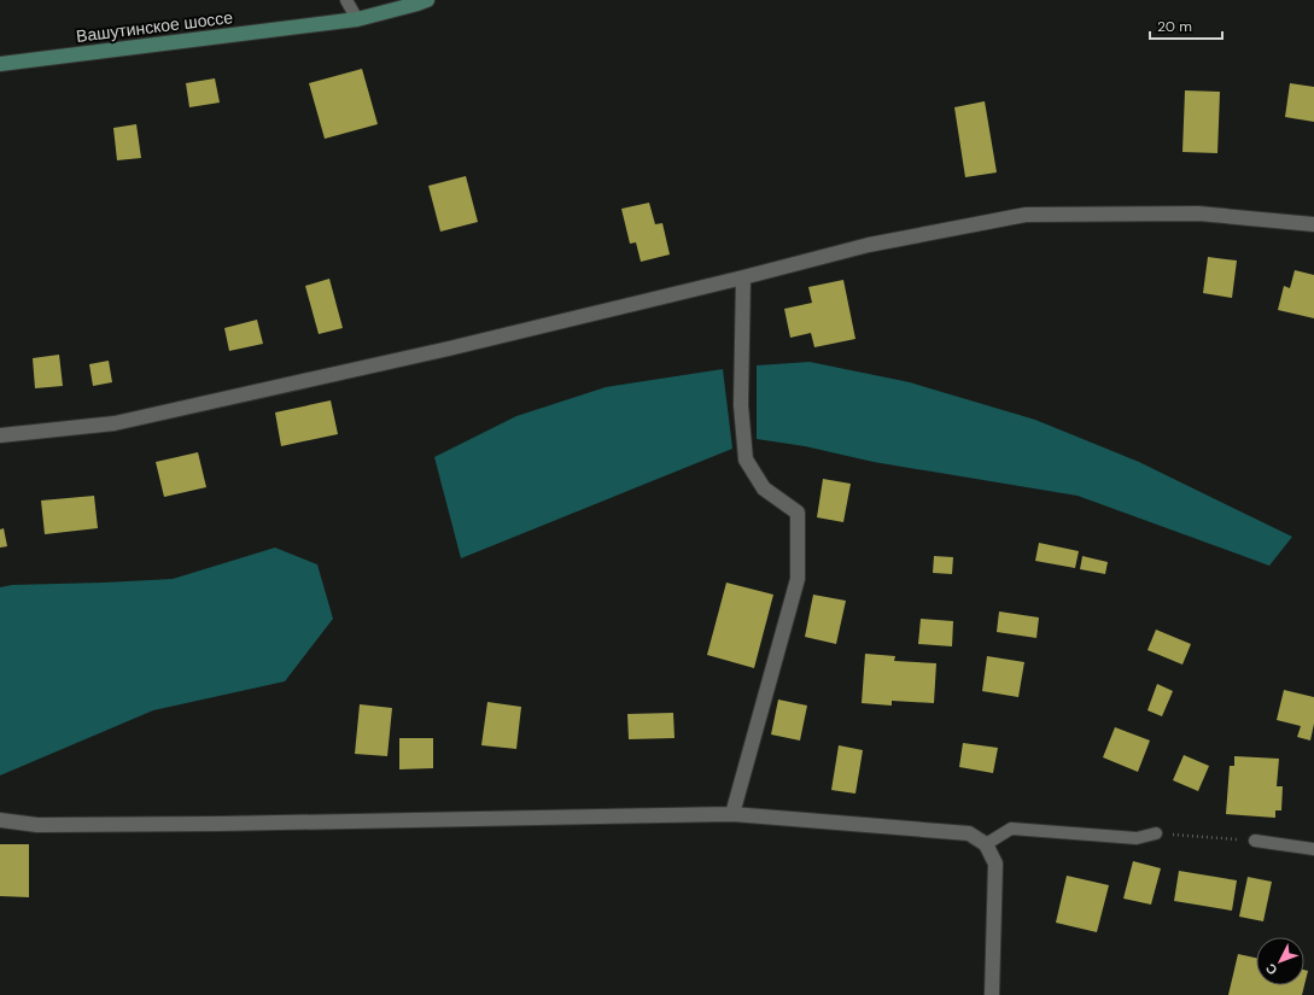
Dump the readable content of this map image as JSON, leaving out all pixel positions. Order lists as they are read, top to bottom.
{
  "streets": {
    "street": ["Вашутинское шоссе"]
  },
  "scale_bar": "20 m",
  "north": "bottom left"
}
